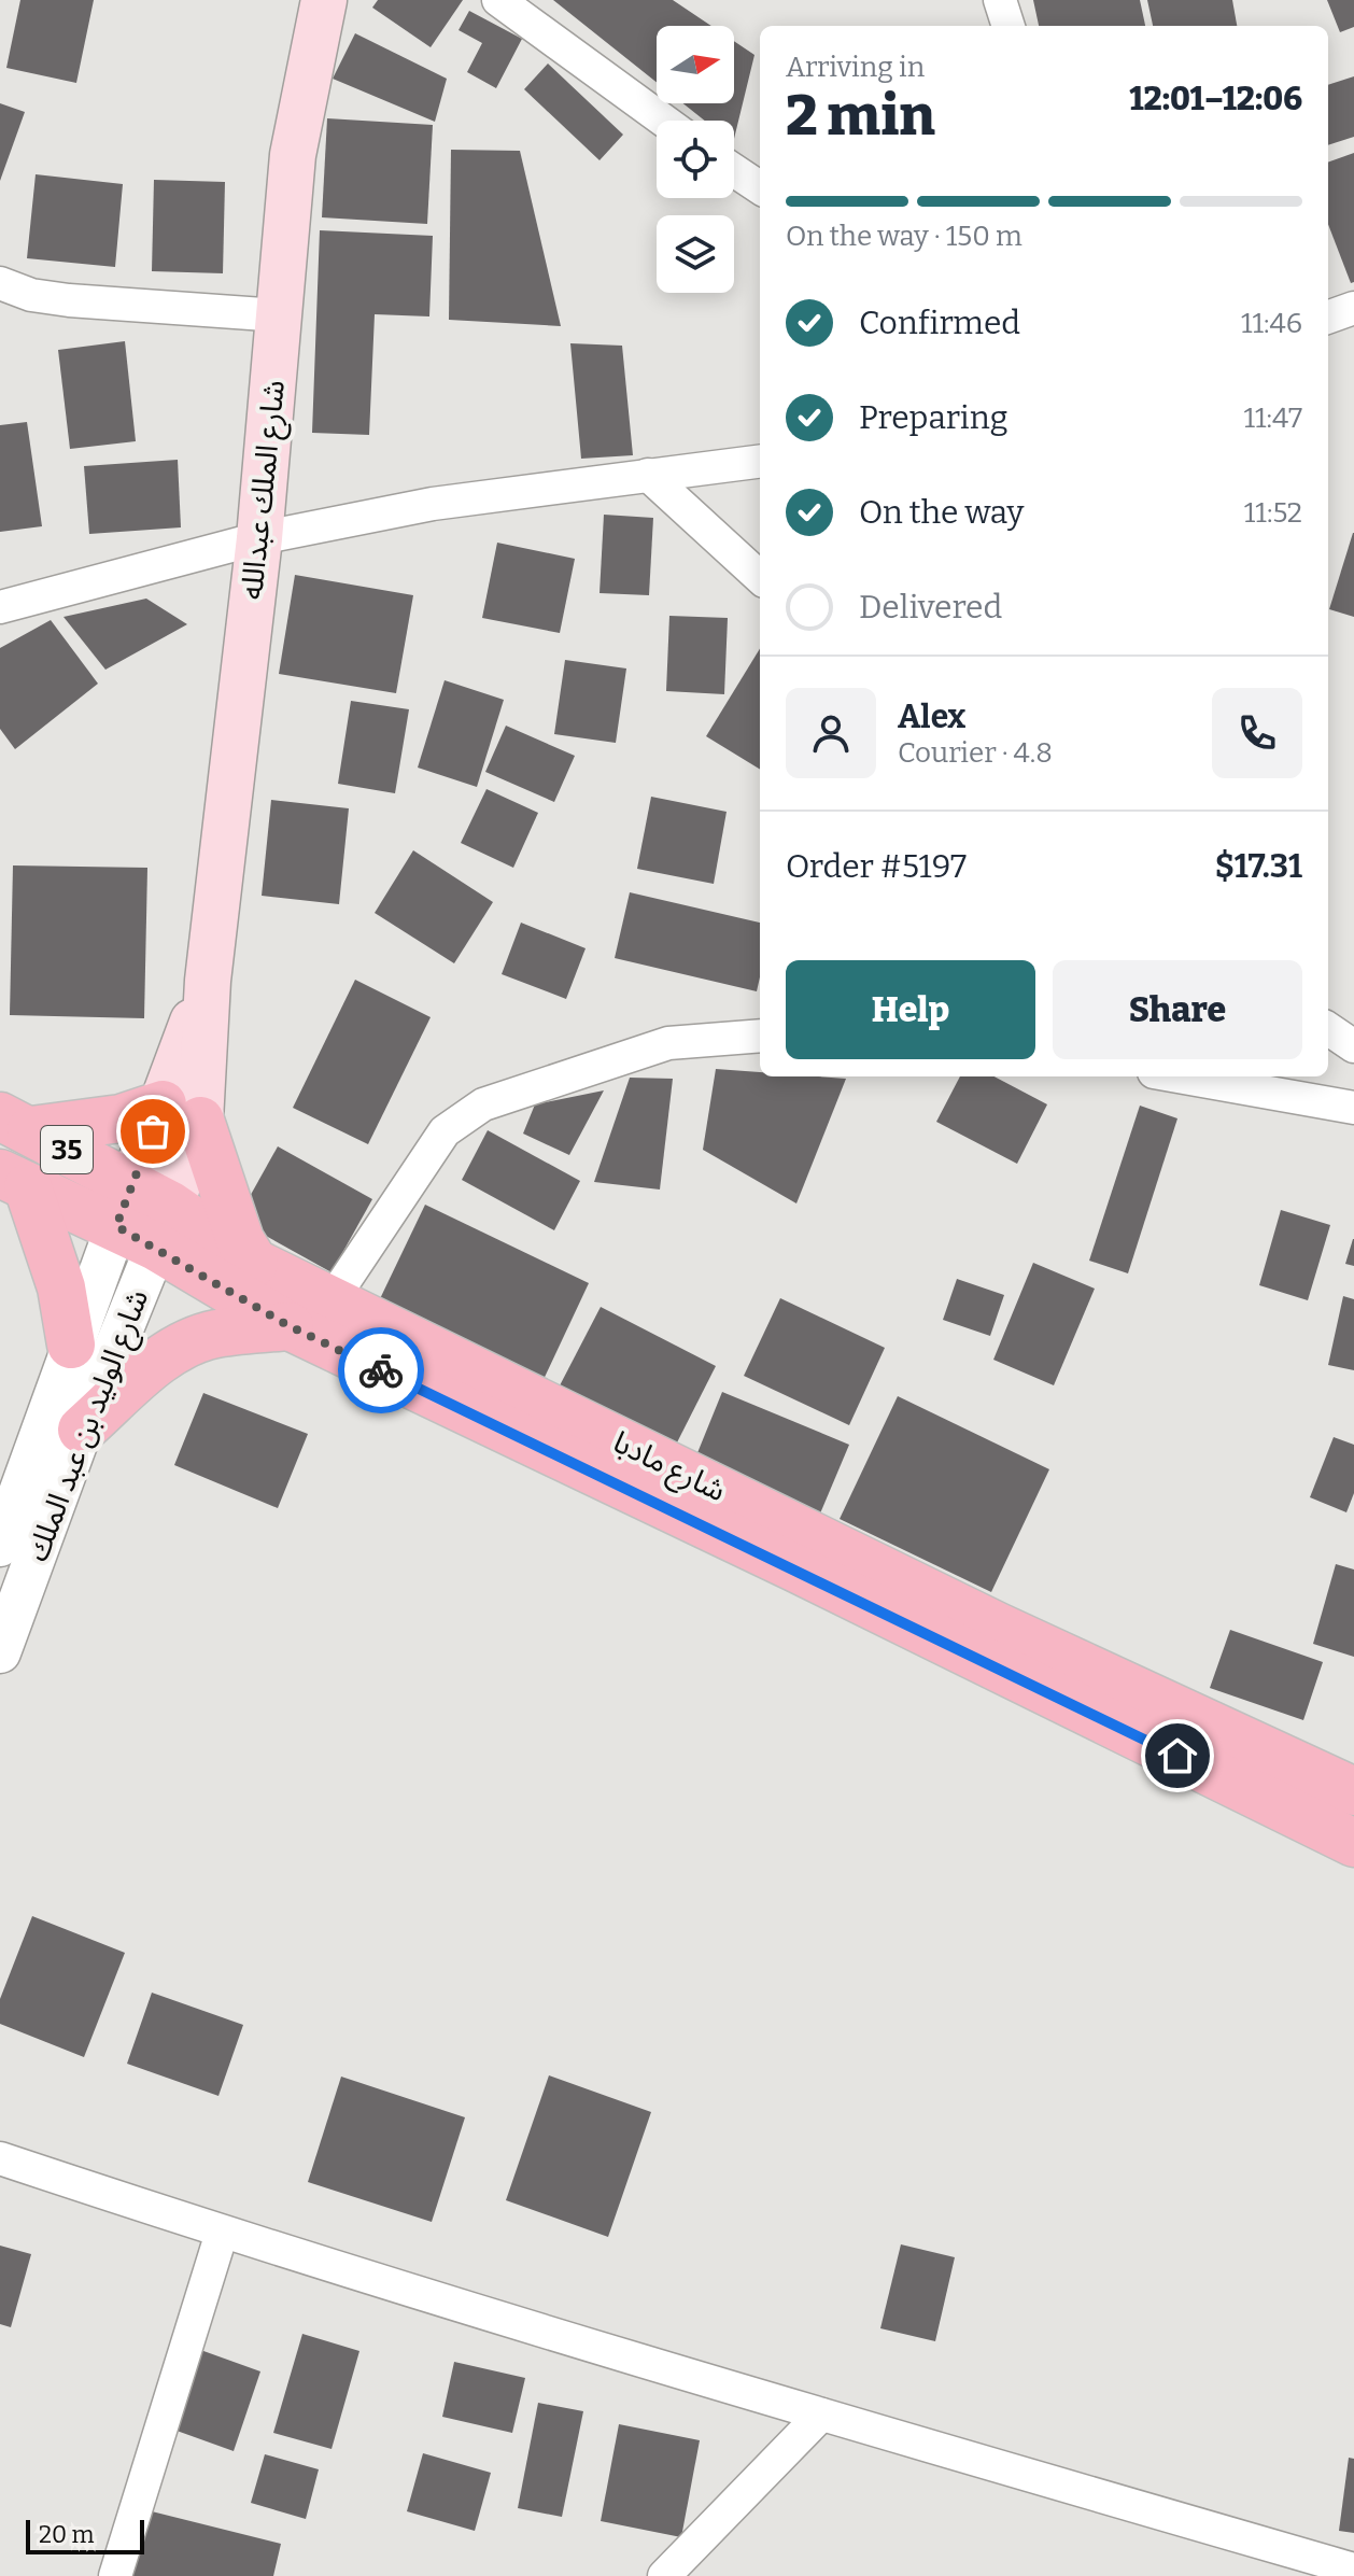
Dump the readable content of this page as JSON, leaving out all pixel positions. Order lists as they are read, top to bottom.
{
  "streets": {
    "main road": ["شارع الملك عبدالله", "35", "شارع مادبا"],
    "street": ["شارع الوليد بن عبد الملك"]
  },
  "crossings": [
    ["شارع الملك عبدالله", "شارع الوليد بن عبد الملك"],
    ["شارع الملك عبدالله", "شارع مادبا"],
    ["شارع الوليد بن عبد الملك", "شارع مادبا"]
  ],
  "scale_bar": "20 m",
  "north": "right",
  "page": {
    "heading": ["2 min", "Arriving in", "12:01–12:06"],
    "panel": [
      "Alex",
      "Courier · 4.8",
      "Order #5197",
      "$17.31"
    ],
    "bar": "On the way · 150 m",
    "list": [
      ["Confirmed", "11:46"],
      ["Preparing", "11:47"],
      ["On the way", "11:52"],
      "Delivered"
    ],
    "buttons": ["Help", "Share"],
    "scale": "20 m"
  }
}
